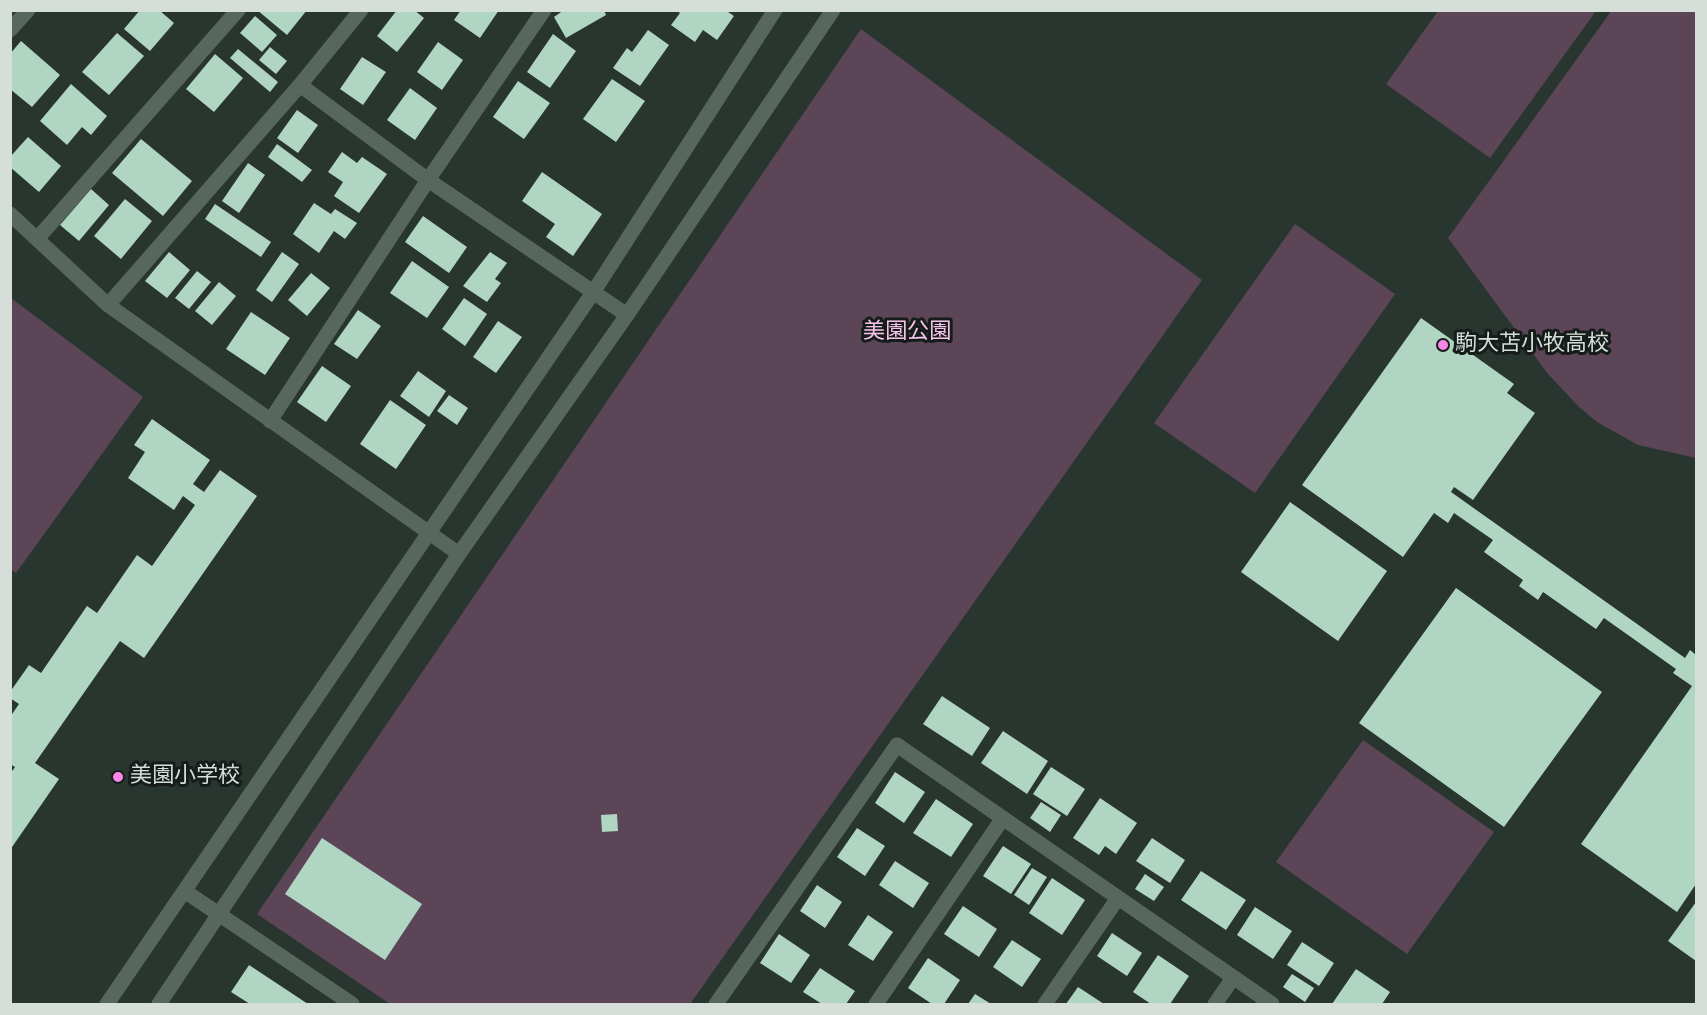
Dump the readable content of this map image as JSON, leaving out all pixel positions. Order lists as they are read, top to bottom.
{
  "parks": ["美園公園"],
  "places": ["駒大苫小牧高校", "美園小学校"]
}
